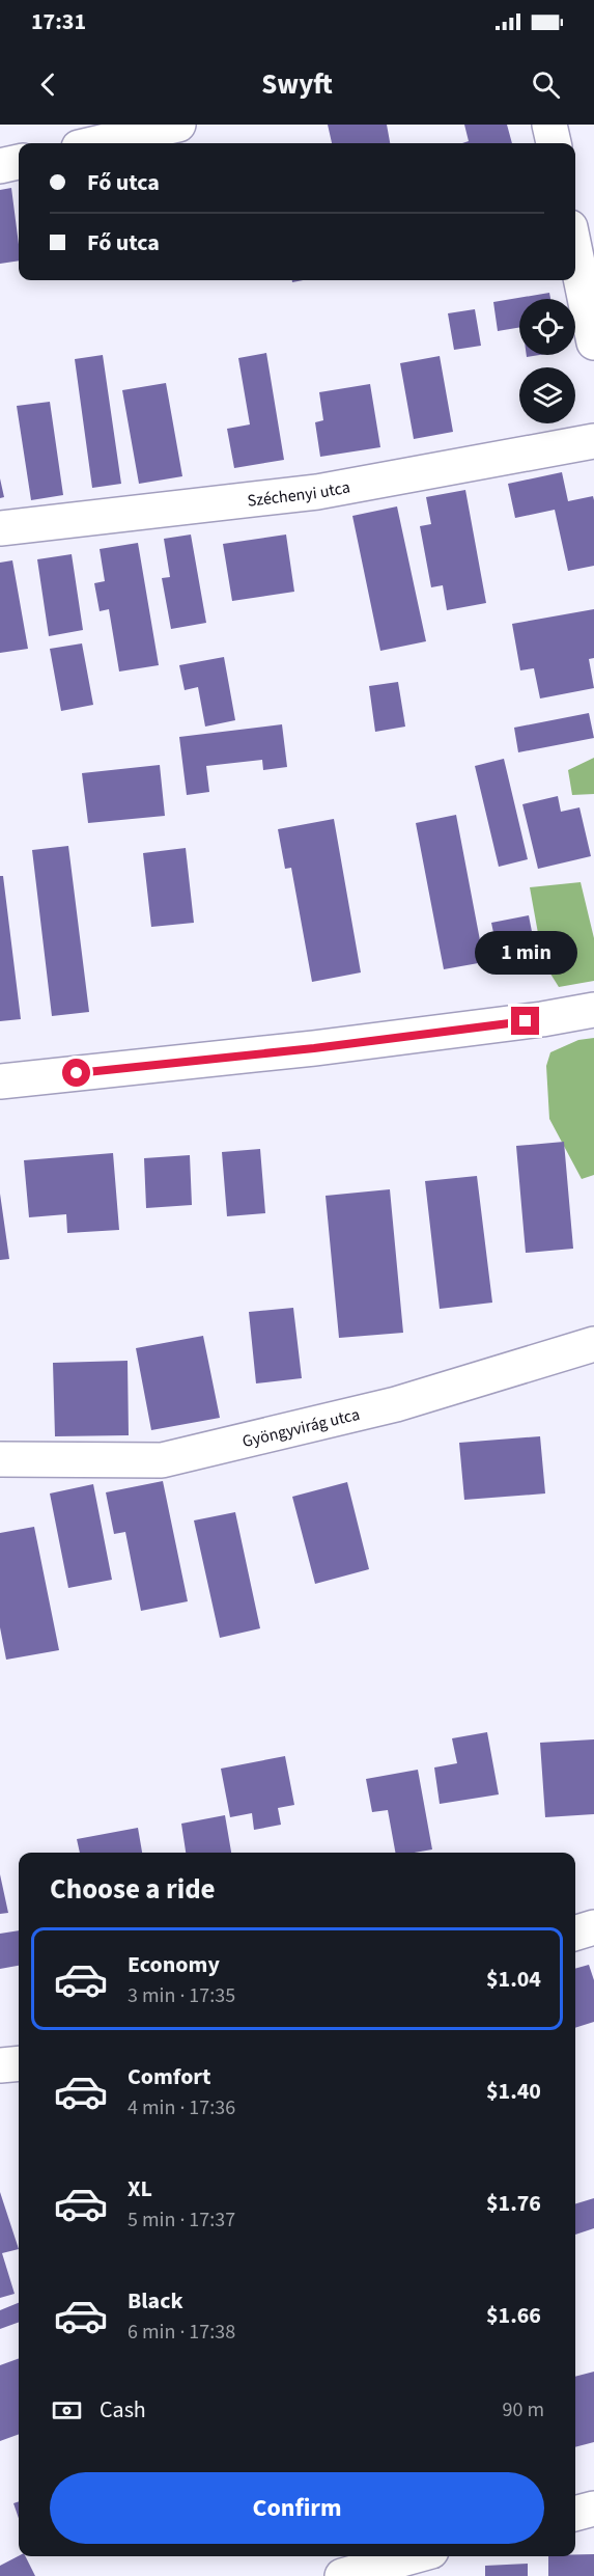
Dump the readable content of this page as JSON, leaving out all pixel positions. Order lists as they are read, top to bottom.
{
  "streets": {
    "street": ["Széchenyi utca", "Gyöngyvirág utca"]
  },
  "page": {
    "status": "17:31",
    "header": "Swyft",
    "banner": ["Fő utca", "Fő utca"],
    "bubble": "1 min",
    "heading": "Choose a ride",
    "list": [
      {
        "name": "Economy",
        "note": "3 min · 17:35",
        "value": "$1.04"
      },
      {
        "name": "Comfort",
        "note": "4 min · 17:36",
        "value": "$1.40"
      },
      {
        "name": "XL",
        "note": "5 min · 17:37",
        "value": "$1.76"
      },
      {
        "name": "Black",
        "note": "6 min · 17:38",
        "value": "$1.66"
      }
    ],
    "pay": ["Cash", "90 m"],
    "buttons": "Confirm"
  }
}
